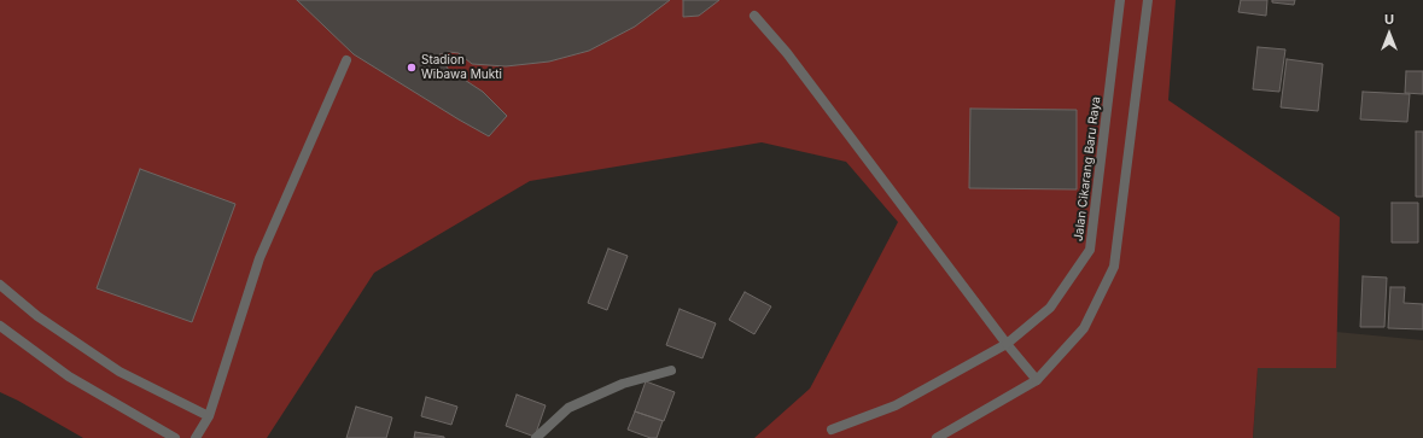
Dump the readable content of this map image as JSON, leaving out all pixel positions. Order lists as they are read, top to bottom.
{
  "streets": {
    "street": ["Jalan Cikarang Baru Raya"]
  },
  "places": ["Stadion Wibawa Mukti"],
  "north": "top"
}
